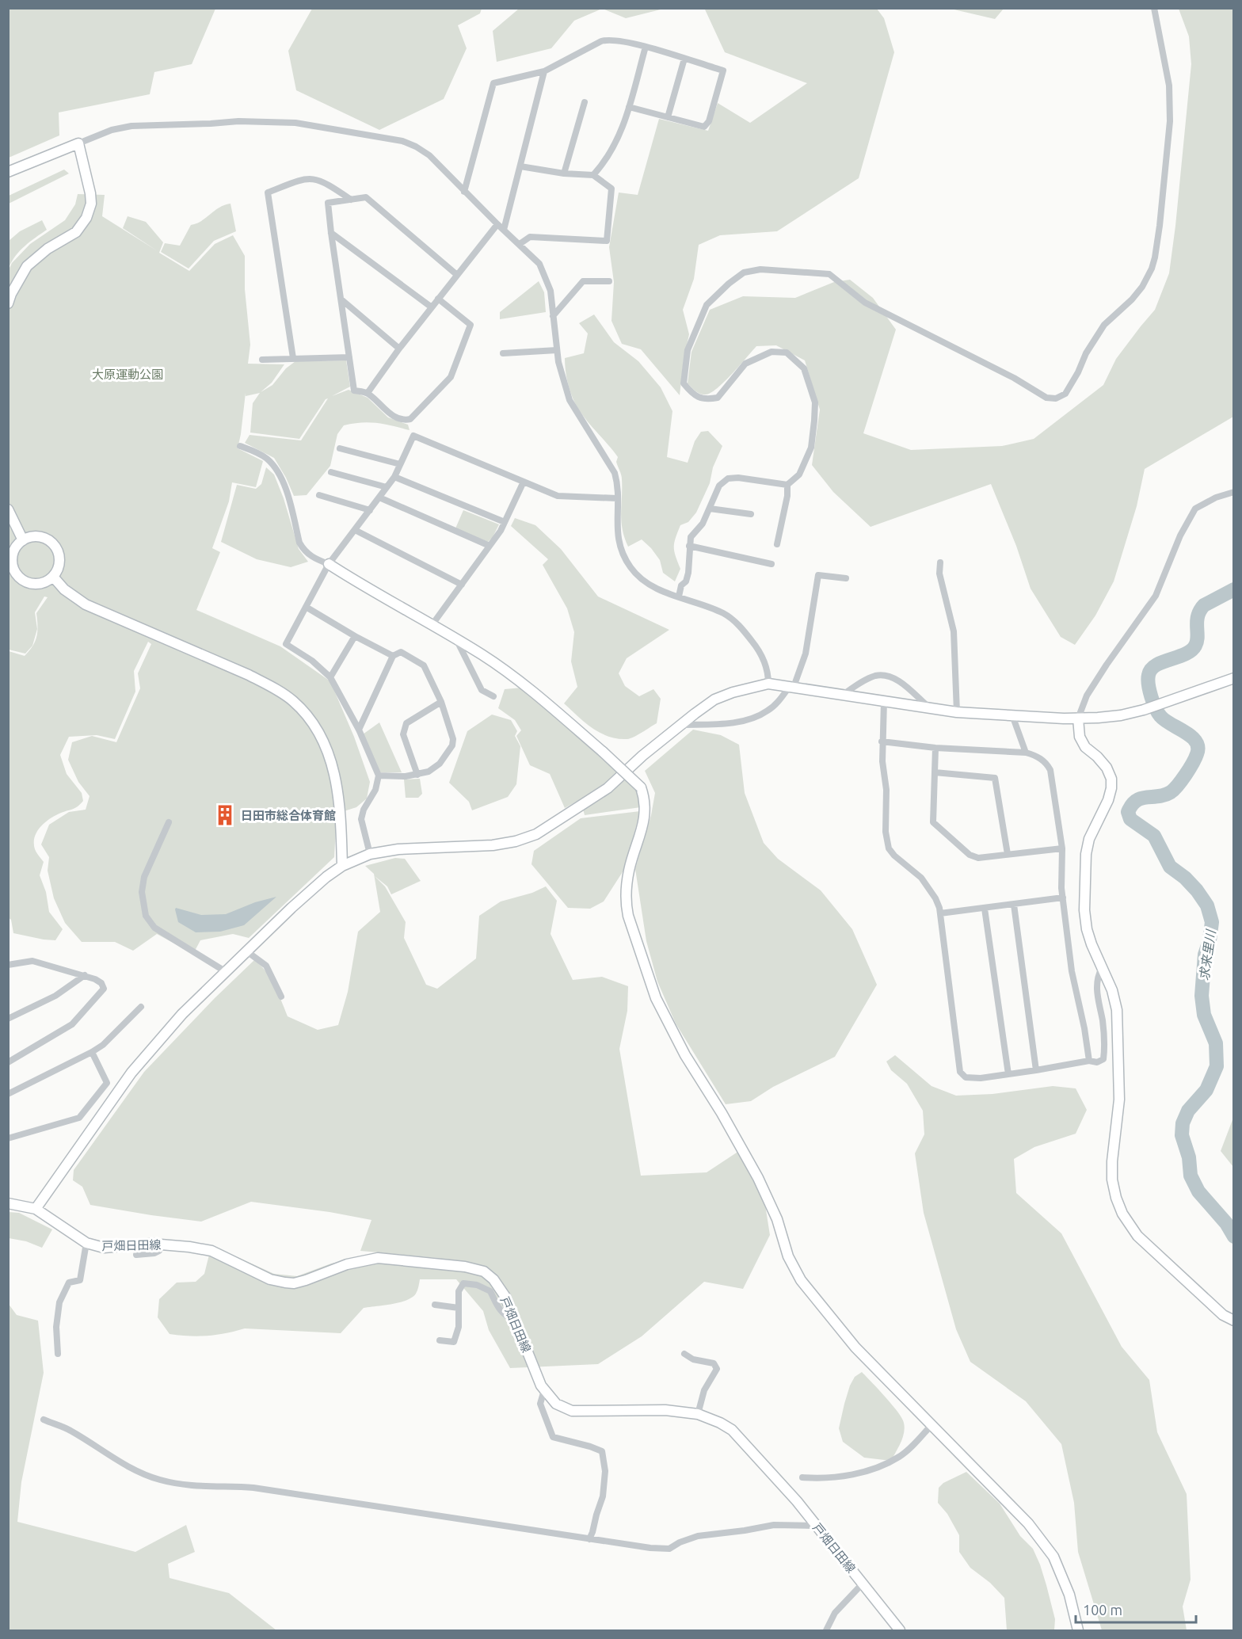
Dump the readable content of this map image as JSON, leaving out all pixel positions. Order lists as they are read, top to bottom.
{
  "streets": {
    "street": ["戸畑日田線"]
  },
  "water": ["求来里川"],
  "parks": ["大原運動公園"],
  "places": {
    "building": ["日田市総合体育館"]
  },
  "scale_bar": "100 m"
}
